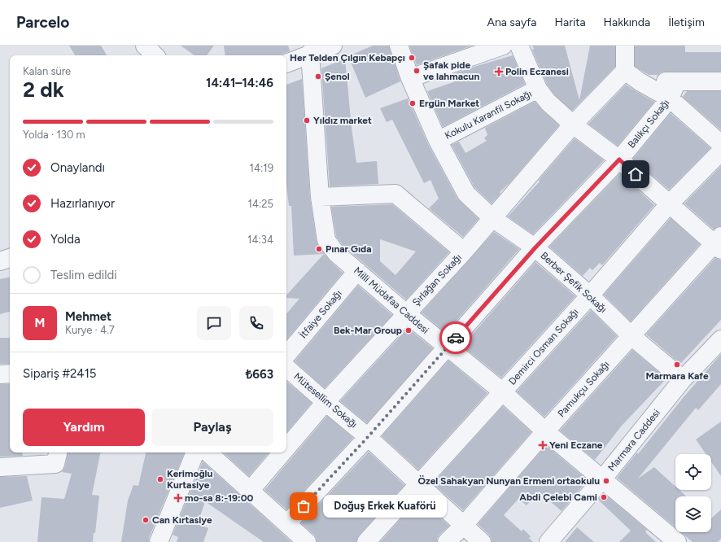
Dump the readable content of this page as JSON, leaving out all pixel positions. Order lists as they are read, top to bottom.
{
  "streets": {
    "street": [
      "Kokulu Karanfil Sokağı",
      "Balıkçı Sokağı",
      "Şırlağan Sokağı",
      "Berber Şefik Sokağı",
      "Milli Müdafaa Caddesi",
      "İtfaiye Sokağı",
      "Demirci Osman Sokağı",
      "Pamukçu Sokağı",
      "Mütesellim Sokağı",
      "Marmara Caddesi"
    ]
  },
  "crossings": [
    ["Kokulu Karanfil Sokağı", "Berber Şefik Sokağı"],
    ["Balıkçı Sokağı", "Berber Şefik Sokağı"],
    ["Balıkçı Sokağı", "Milli Müdafaa Caddesi"],
    ["Balıkçı Sokağı", "Mütesellim Sokağı"],
    ["Şırlağan Sokağı", "Berber Şefik Sokağı"],
    ["Şırlağan Sokağı", "Milli Müdafaa Caddesi"],
    ["Şırlağan Sokağı", "Mütesellim Sokağı"],
    ["Berber Şefik Sokağı", "Demirci Osman Sokağı"],
    ["Berber Şefik Sokağı", "Pamukçu Sokağı"],
    ["Berber Şefik Sokağı", "Marmara Caddesi"],
    ["Milli Müdafaa Caddesi", "İtfaiye Sokağı"],
    ["Milli Müdafaa Caddesi", "Demirci Osman Sokağı"],
    ["Milli Müdafaa Caddesi", "Pamukçu Sokağı"],
    ["Milli Müdafaa Caddesi", "Marmara Caddesi"],
    ["Demirci Osman Sokağı", "Mütesellim Sokağı"],
    ["Pamukçu Sokağı", "Mütesellim Sokağı"]
  ],
  "places": {
    "other": [
      "Her Telden Çılgın Kebapçı",
      "Şafak pide ve lahmacun",
      "Şenol",
      "Ergün Market",
      "Yıldız market",
      "Pınar Gıda",
      "Bek-Mar Group",
      "Marmara Kafe",
      "Kerimoğlu Kurtasiye",
      "Özel Sahakyan Nunyan Ermeni ortaokulu",
      "Abdi Çelebi Cami",
      "Doğuş Erkek Kuaförü",
      "Can Kırtasiye"
    ],
    "health": ["Polin Eczanesi", "Yeni Eczane", "mo-sa 8:-19:00"]
  },
  "page": {
    "header": "Parcelo",
    "nav": [
      "Ana sayfa",
      "Harita",
      "Hakkında",
      "İletişim"
    ],
    "heading": ["2 dk", "Kalan süre", "14:41–14:46"],
    "panel": [
      "Mehmet",
      "Kurye · 4.7",
      "Sipariş #2415",
      "₺663"
    ],
    "bar": "Yolda · 130 m",
    "list": [
      ["Onaylandı", "14:19"],
      ["Hazırlanıyor", "14:25"],
      ["Yolda", "14:34"],
      "Teslim edildi"
    ],
    "round": "M",
    "buttons": ["Yardım", "Paylaş"],
    "bubble": "Doğuş Erkek Kuaförü"
  }
}
